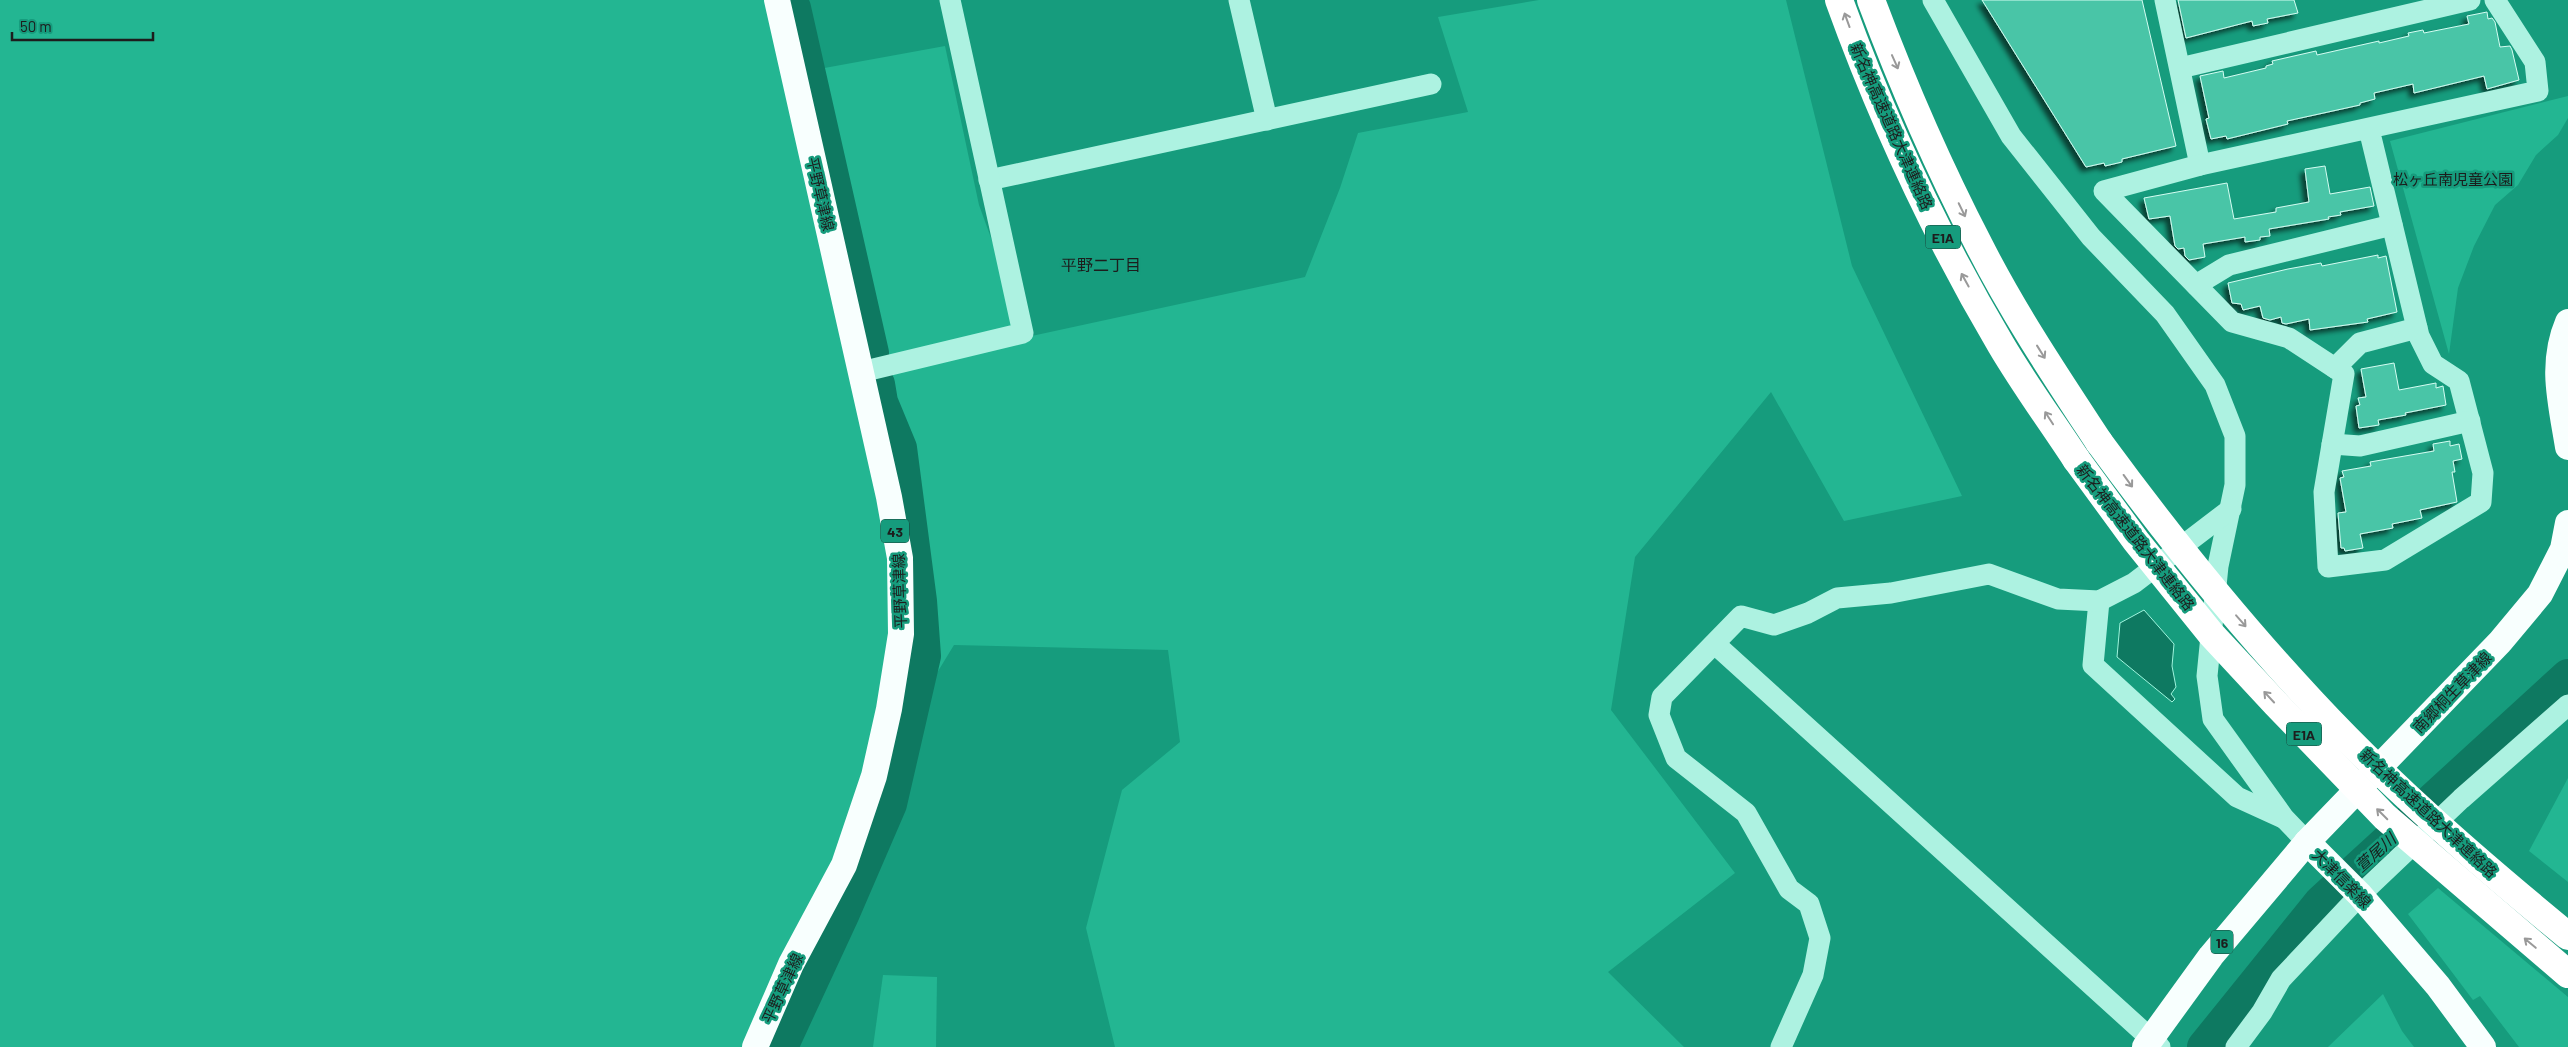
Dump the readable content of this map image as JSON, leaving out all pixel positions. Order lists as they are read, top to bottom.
{
  "streets": {
    "highway": ["新名神高速道路大津連絡路", "E1A"],
    "main road": [
      "平野草津線",
      "43",
      "南郷桐生草津線",
      "大津信楽線",
      "16"
    ]
  },
  "crossings": [
    ["南郷桐生草津線", "大津信楽線"]
  ],
  "districts": ["平野二丁目"],
  "water": ["萱尾川"],
  "parks": ["松ヶ丘南児童公園"],
  "scale_bar": "50 m"
}
